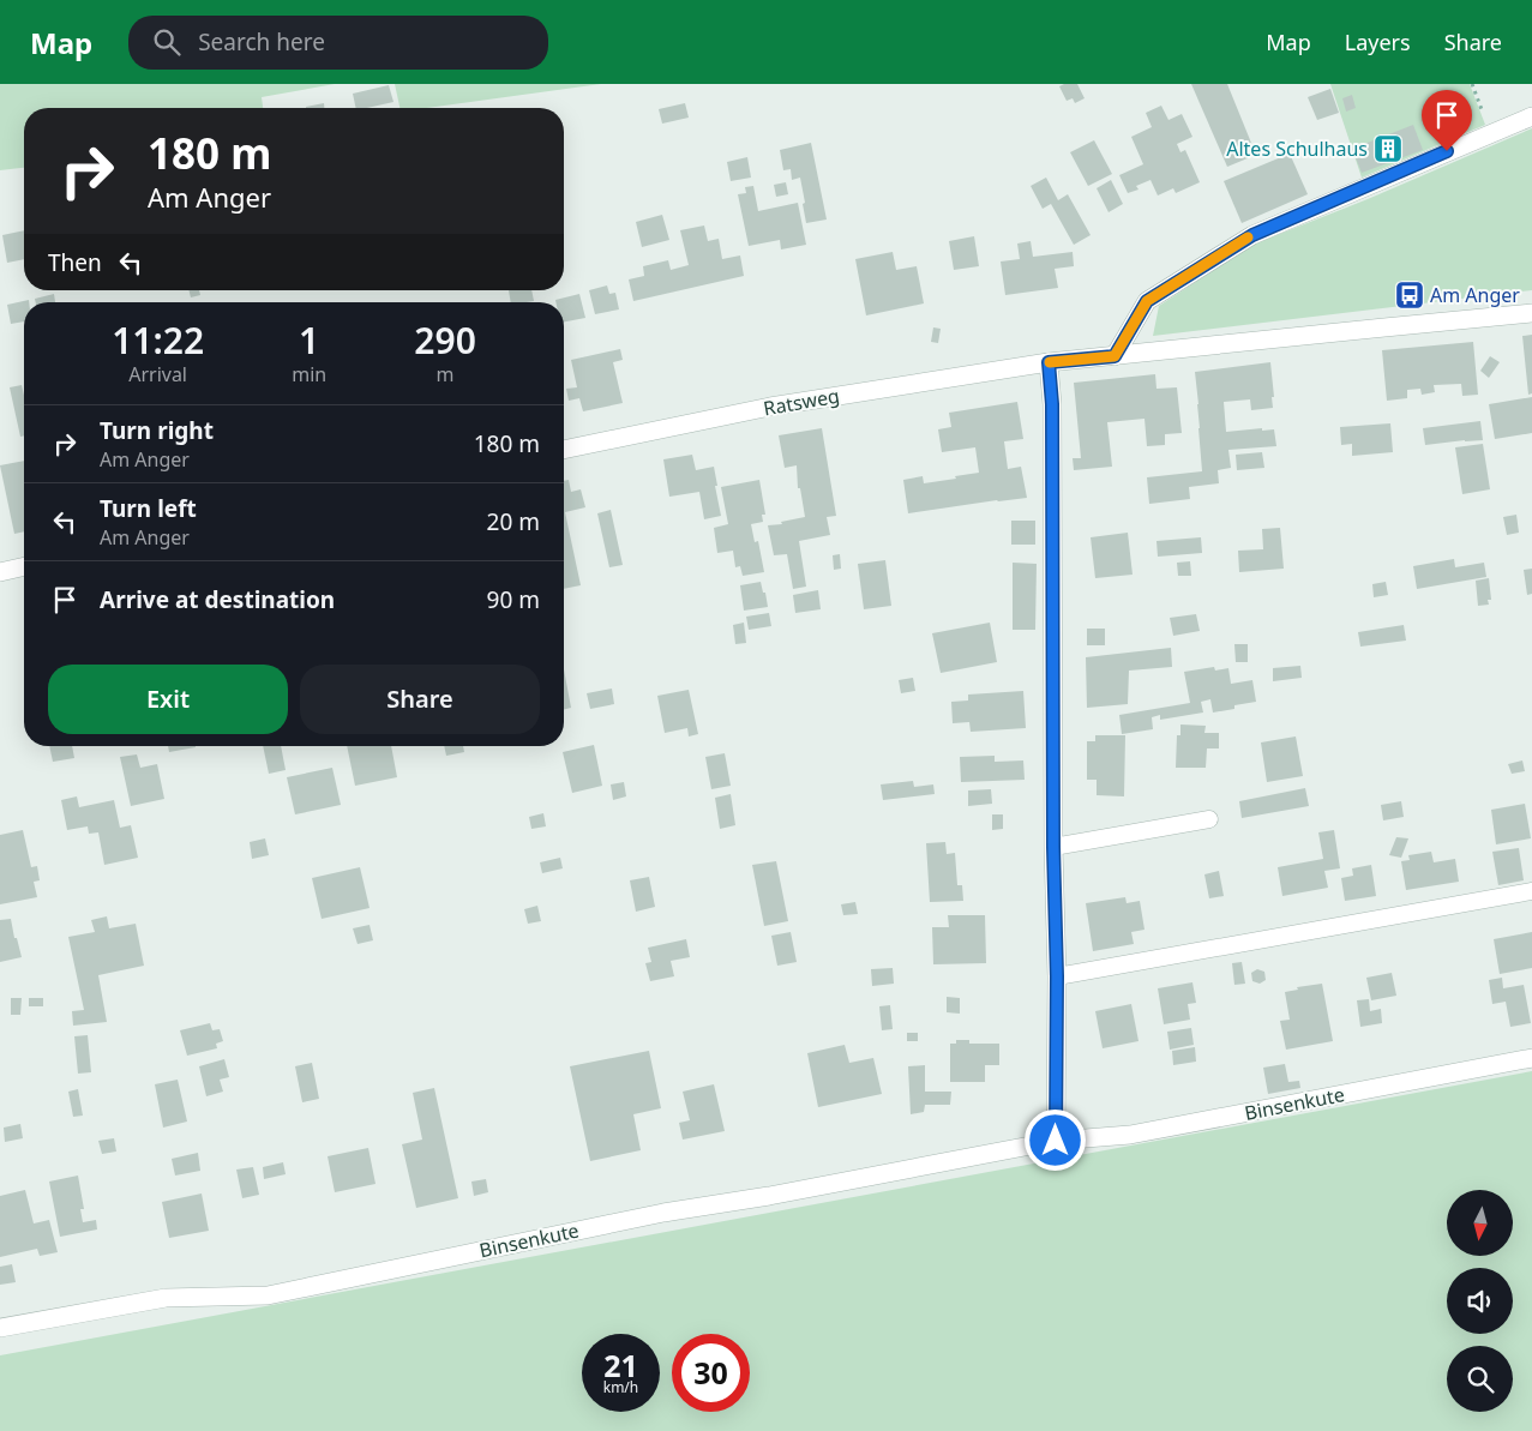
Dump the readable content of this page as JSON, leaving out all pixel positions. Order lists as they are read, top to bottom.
{
  "streets": {
    "street": ["Ratsweg", "Binsenkute"]
  },
  "places": {
    "building": ["Altes Schulhaus"],
    "bus stop": ["Am Anger"]
  },
  "north": "bottom",
  "page": {
    "header": "Map",
    "search": "Search here",
    "nav": ["Map", "Layers", "Share"],
    "turn": ["180 m", "Am Anger"],
    "then": "Then",
    "eta": [
      "11:22",
      "Arrival",
      "1",
      "min",
      "290",
      "m"
    ],
    "list": [
      {
        "name": "Turn right",
        "note": "Am Anger",
        "value": "180 m"
      },
      {
        "name": "Turn left",
        "note": "Am Anger",
        "value": "20 m"
      },
      {
        "name": "Arrive at destination",
        "value": "90 m"
      }
    ],
    "buttons": ["Exit", "Share"],
    "speed": "21 km/h",
    "limit": "30"
  }
}
